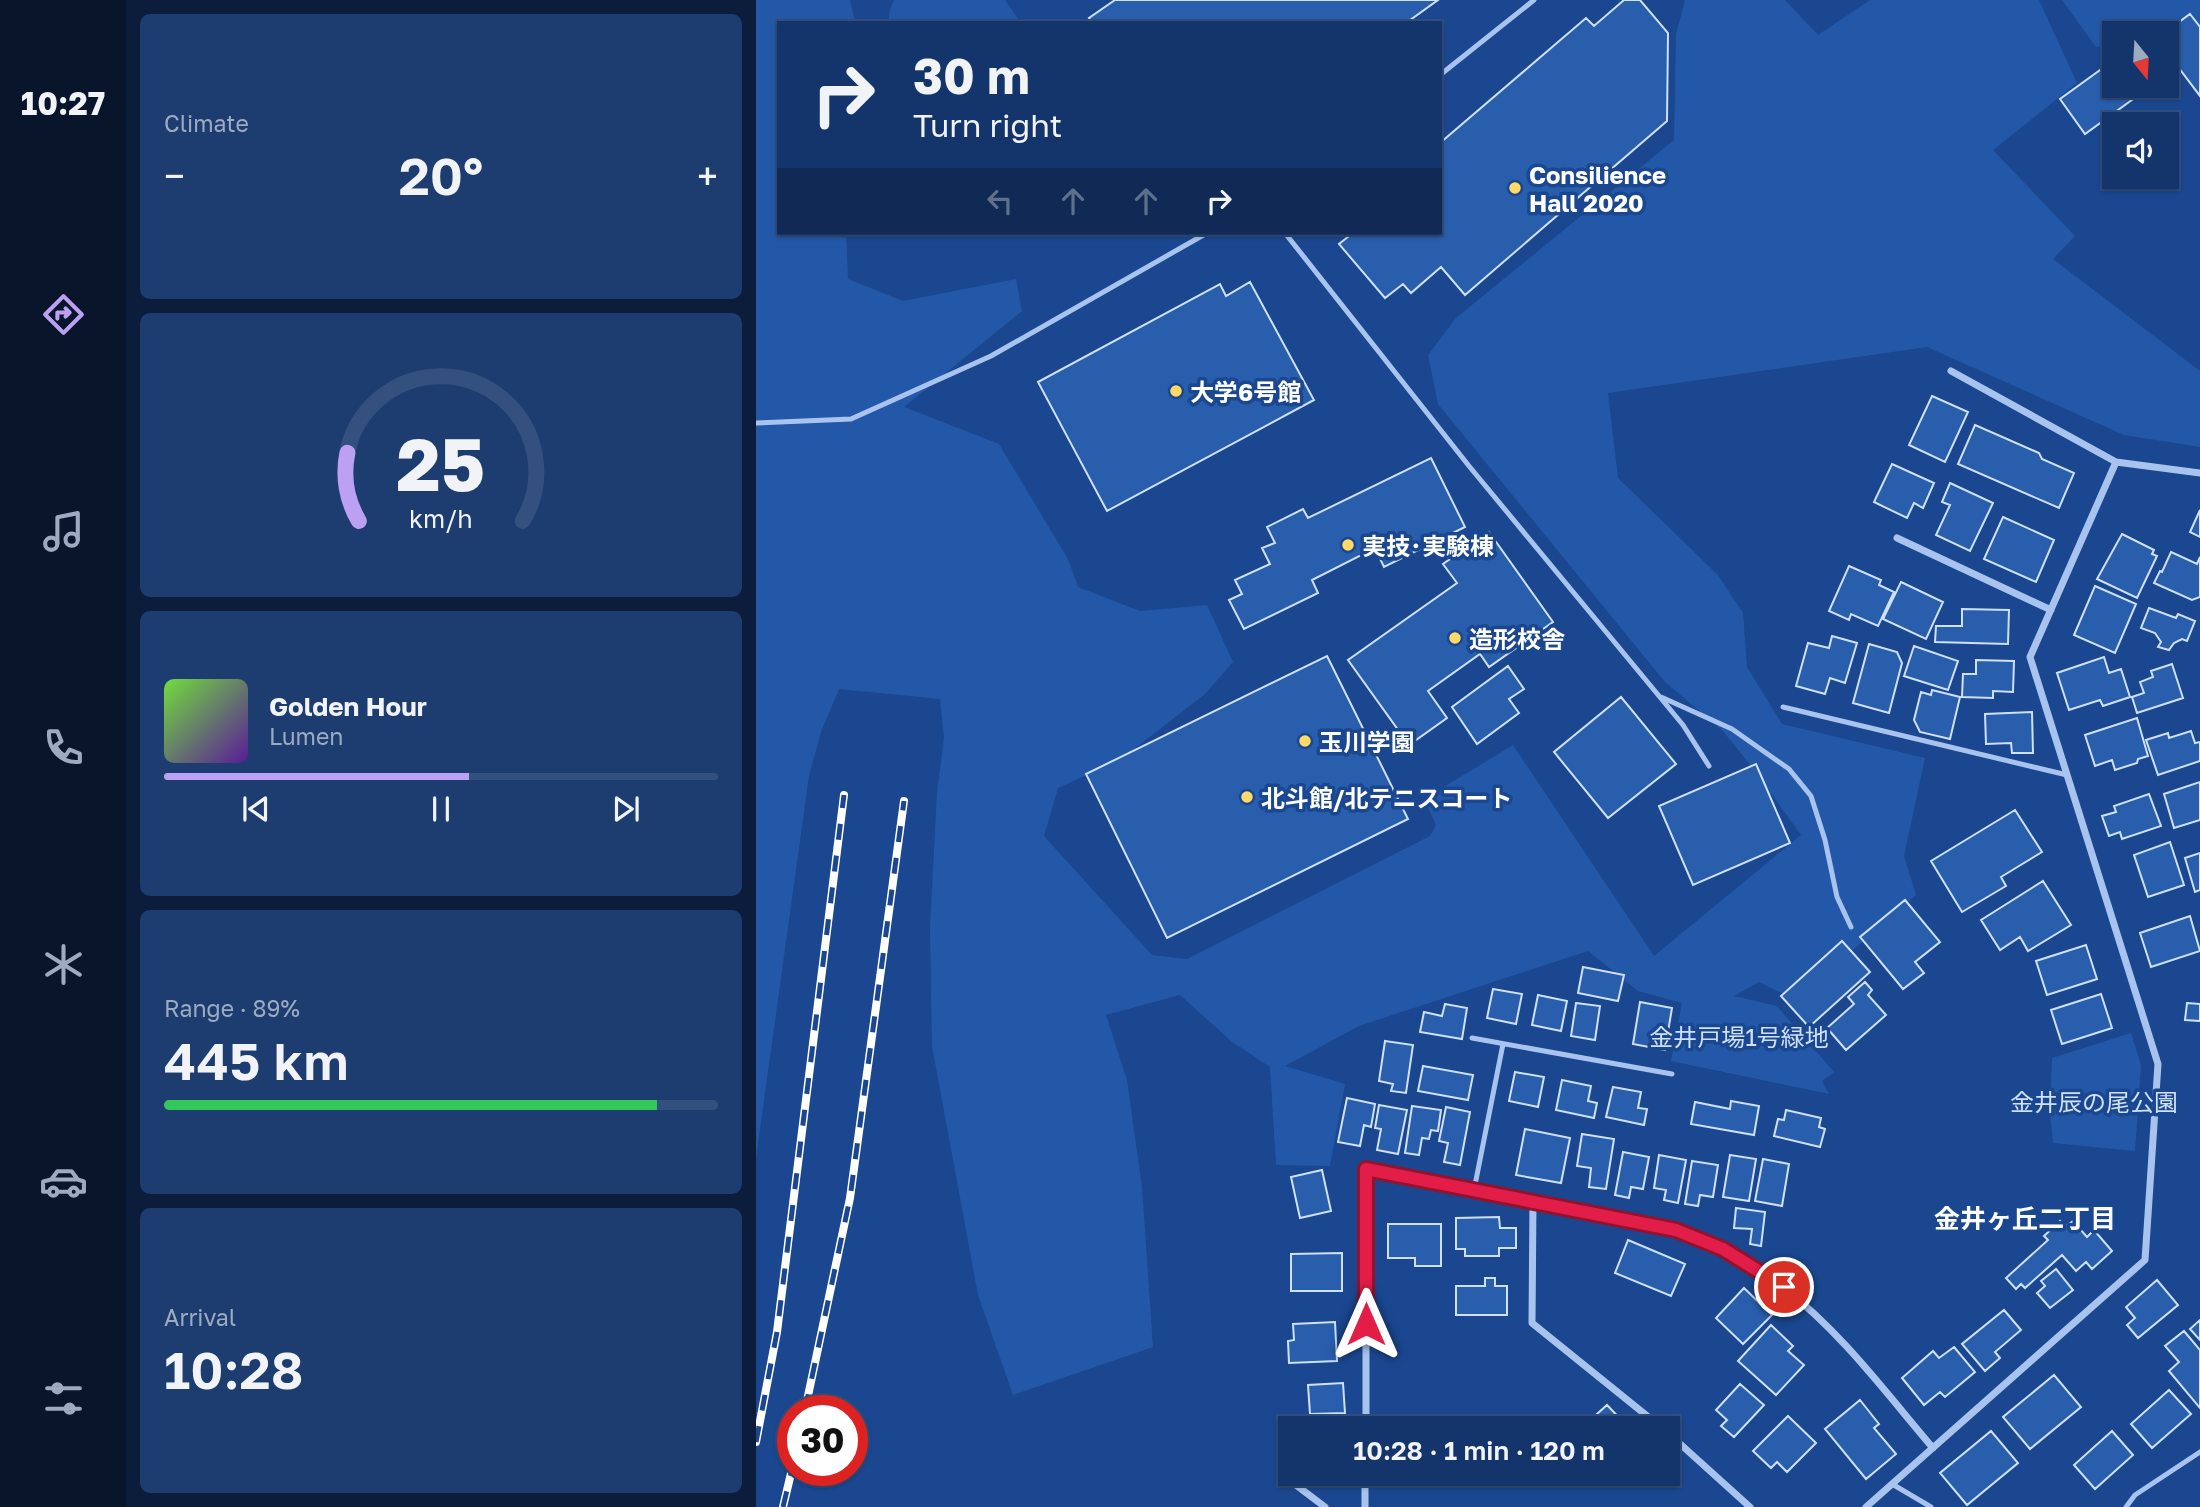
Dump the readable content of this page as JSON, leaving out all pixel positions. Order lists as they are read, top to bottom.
{
  "districts": ["金井ヶ丘二丁目"],
  "parks": ["金井戸場1号緑地", "金井辰の尾公園"],
  "places": [
    "Consilience Hall 2020",
    "大学6号館",
    "実技･実験棟",
    "造形校舎",
    "玉川学園",
    "北斗館/北テニスコート"
  ],
  "north": "bottom",
  "page": {
    "tabs": "10:27",
    "tile": [
      "Climate",
      ["Range · 89%", "445 km"],
      ["Arrival", "10:28"]
    ],
    "turn": ["30 m", "Turn right"],
    "heat": ["−", "20°", "+"],
    "song": ["Golden Hour", "Lumen"],
    "limit": "30",
    "trip": "10:28 · 1 min · 120 m",
    "gauge": ["25", "km/h"]
  }
}
